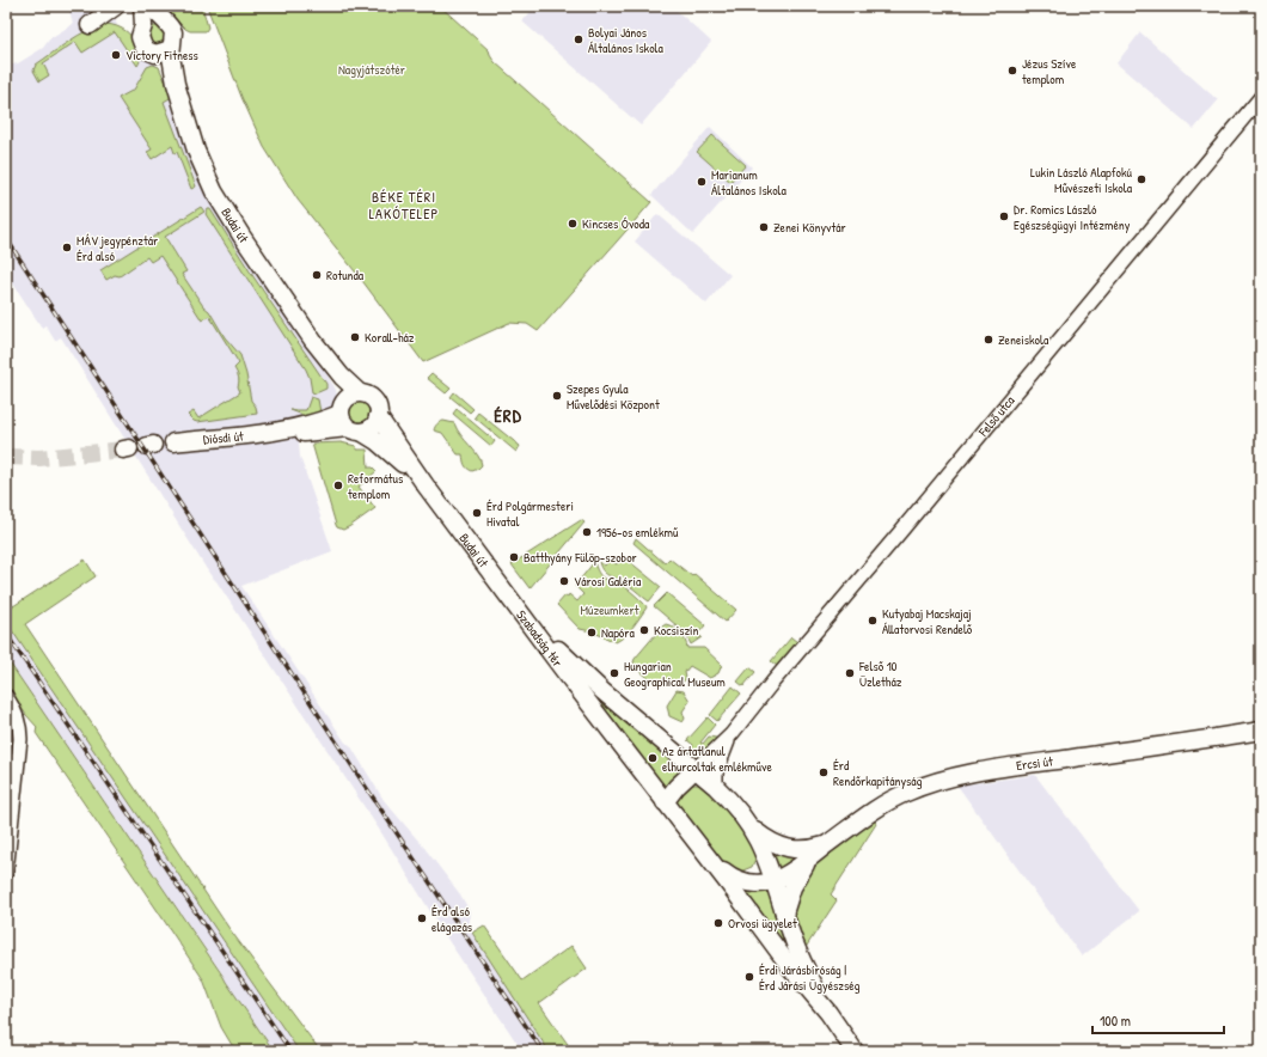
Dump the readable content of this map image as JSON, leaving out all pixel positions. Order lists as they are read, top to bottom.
{
  "streets": {
    "main road": [
      "Budai út",
      "Diósdi út",
      "Szabadság tér",
      "Ercsi út"
    ],
    "street": ["Felső utca"]
  },
  "crossings": [
    ["Budai út", "Diósdi út"],
    ["Budai út", "Szabadság tér"],
    ["Felső utca", "Szabadság tér"],
    ["Szabadság tér", "Ercsi út"]
  ],
  "districts": ["BÉKE TÉRI LAKÓTELEP", "ÉRD"],
  "parks": ["Nagyjátszótér", "Múzeumkert"],
  "places": [
    "Bolyai János Általános Iskola",
    "Victory Fitness",
    "Jézus Szíve templom",
    "Lukin László Alapfokú Művészeti Iskola",
    "Marianum Általános Iskola",
    "Dr. Romics László Egészségügyi Intézmény",
    "Kincses Óvoda",
    "Zenei Könyvtár",
    "MÁV jegypénztár Érd alsó",
    "Rotunda",
    "Korall-ház",
    "Zeneiskola",
    "Szepes Gyula Művelődési Központ",
    "Református templom",
    "Érd Polgármesteri Hivatal",
    "1956-os emlékmű",
    "Batthyány Fülöp-szobor",
    "Városi Galéria",
    "Kutyabaj Macskajaj Állatorvosi Rendelő",
    "Kocsiszín",
    "Napóra",
    "Hungarian Geographical Museum",
    "Felső 10 Üzletház",
    "Az ártatlanul elhurcoltak emlékműve",
    "Érd Rendőrkapitányság",
    "Érd alsó elágazás",
    "Orvosi ügyelet",
    "Érdi Járásbíróság | Érd Járási Ügyészség"
  ],
  "scale_bar": "100 m"
}
